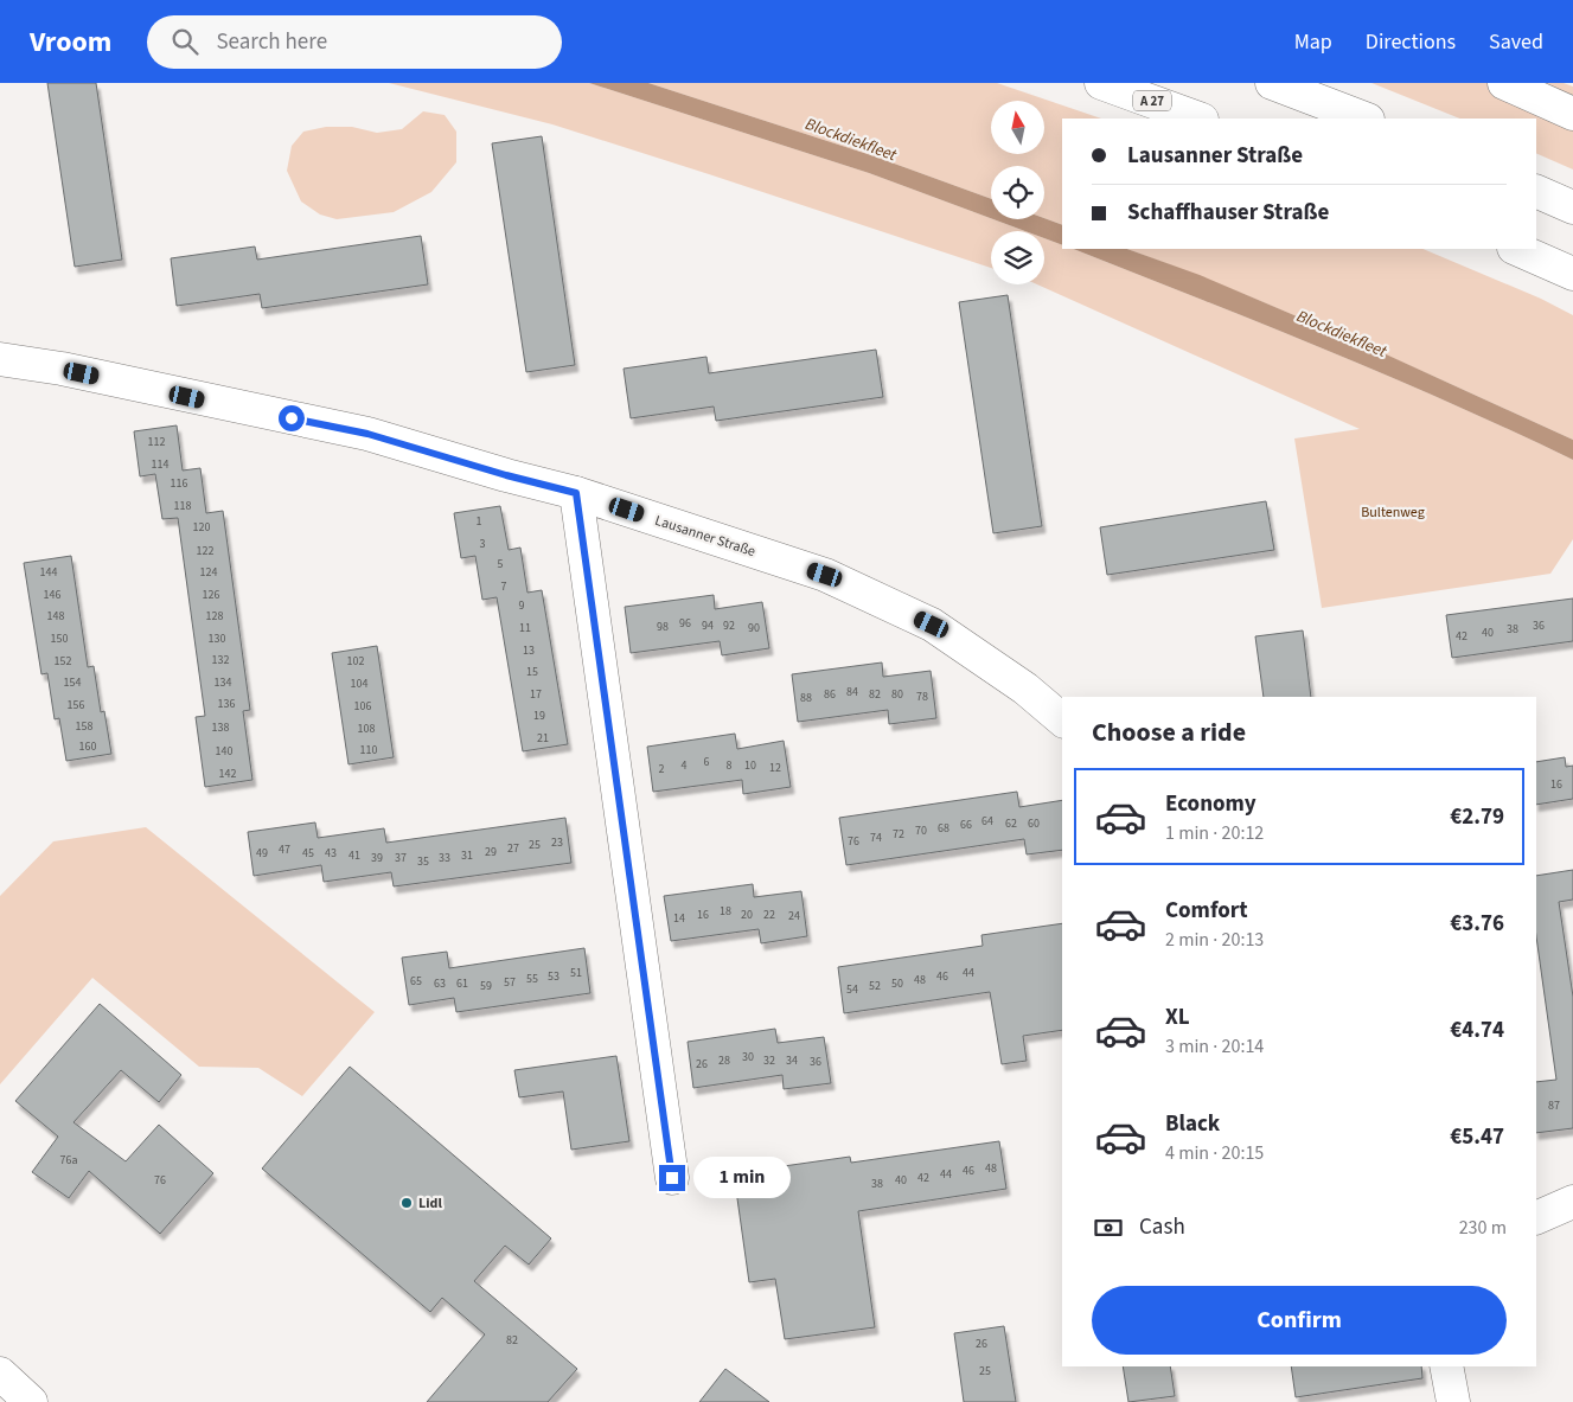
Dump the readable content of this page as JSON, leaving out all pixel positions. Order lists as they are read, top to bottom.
{
  "streets": {
    "main road": ["A 27", "Lausanner Straße"]
  },
  "water": ["Blockdiekfleet"],
  "parks": ["Bultenweg"],
  "places": ["Lidl"],
  "house_numbers": [
    "112",
    "114",
    "116",
    "118",
    "1",
    "120",
    "3",
    "122",
    "5",
    "144",
    "124",
    "7",
    "146",
    "126",
    "9",
    "148",
    "128",
    "96",
    "94",
    "92",
    "36",
    "98",
    "11",
    "90",
    "38",
    "40",
    "42",
    "150",
    "130",
    "13",
    "132",
    "152",
    "102",
    "15",
    "154",
    "134",
    "104",
    "84",
    "17",
    "86",
    "82",
    "80",
    "78",
    "88",
    "136",
    "156",
    "106",
    "19",
    "158",
    "138",
    "108",
    "21",
    "160",
    "110",
    "140",
    "6",
    "4",
    "8",
    "10",
    "12",
    "2",
    "142",
    "16",
    "64",
    "62",
    "60",
    "66",
    "68",
    "70",
    "72",
    "74",
    "76",
    "23",
    "25",
    "27",
    "47",
    "29",
    "49",
    "45",
    "43",
    "41",
    "31",
    "39",
    "37",
    "33",
    "35",
    "18",
    "16",
    "20",
    "22",
    "24",
    "14",
    "51",
    "44",
    "53",
    "46",
    "55",
    "48",
    "65",
    "57",
    "63",
    "61",
    "50",
    "59",
    "52",
    "54",
    "30",
    "28",
    "32",
    "34",
    "36",
    "26",
    "87",
    "76a",
    "48",
    "46",
    "44",
    "42",
    "76",
    "40",
    "38",
    "82",
    "26",
    "25"
  ],
  "north": "top",
  "page": {
    "header": "Vroom",
    "search": "Search here",
    "nav": ["Map", "Directions", "Saved"],
    "banner": ["Lausanner Straße", "Schaffhauser Straße"],
    "heading": "Choose a ride",
    "list": [
      {
        "name": "Economy",
        "note": "1 min · 20:12",
        "value": "€2.79"
      },
      {
        "name": "Comfort",
        "note": "2 min · 20:13",
        "value": "€3.76"
      },
      {
        "name": "XL",
        "note": "3 min · 20:14",
        "value": "€4.74"
      },
      {
        "name": "Black",
        "note": "4 min · 20:15",
        "value": "€5.47"
      }
    ],
    "bubble": "1 min",
    "pay": ["Cash", "230 m"],
    "buttons": "Confirm"
  }
}
